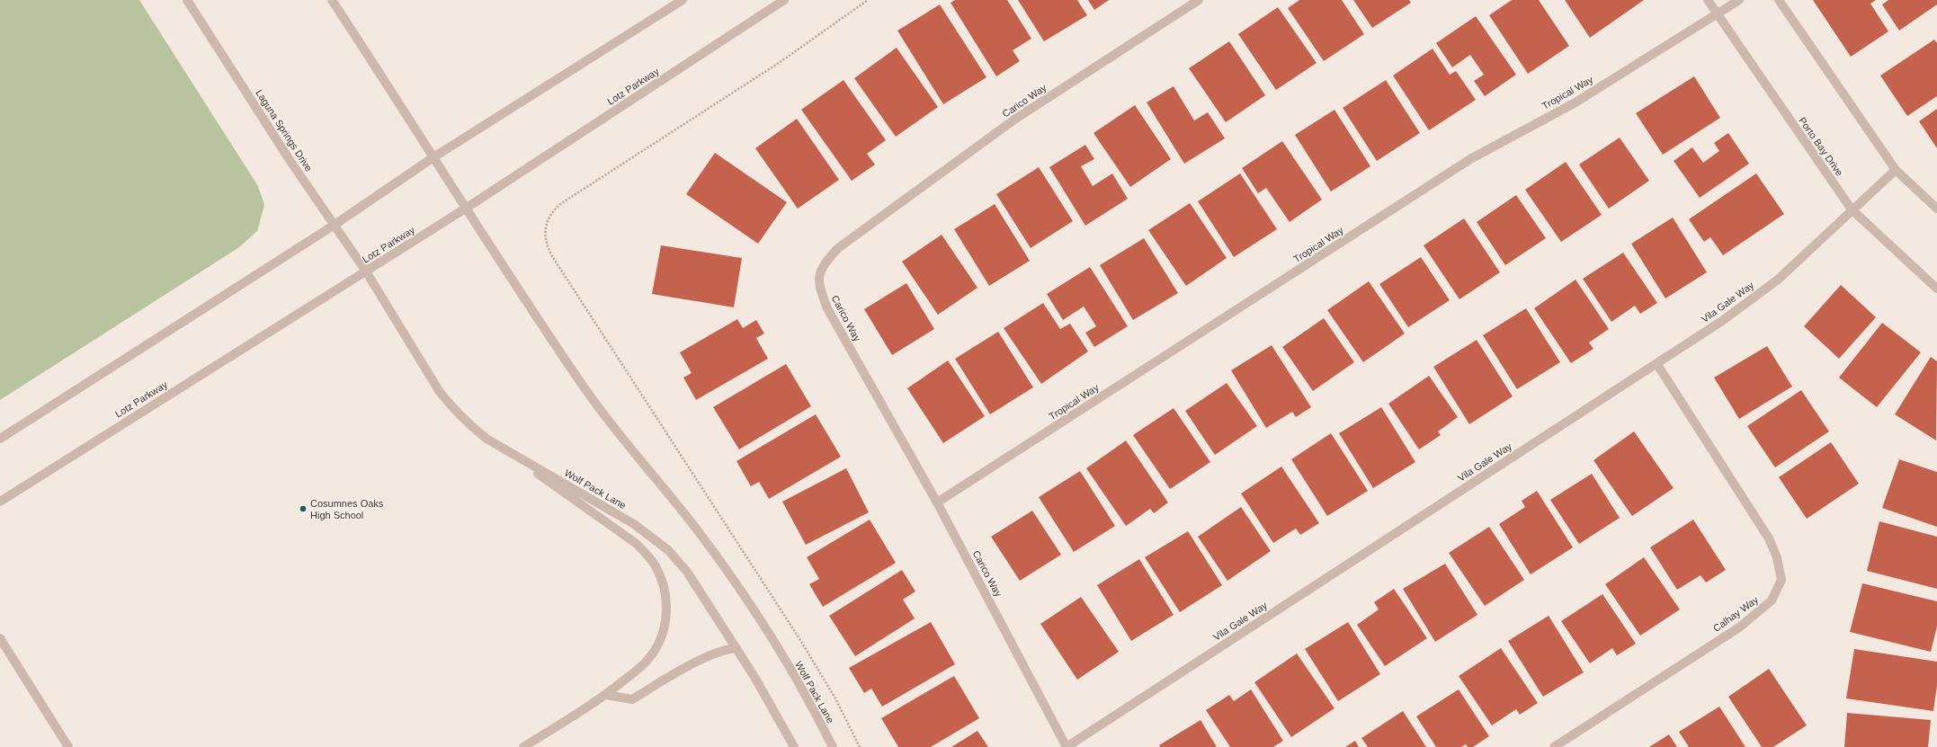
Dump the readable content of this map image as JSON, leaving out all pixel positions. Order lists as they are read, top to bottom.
{
  "streets": {
    "street": [
      "Lotz Parkway",
      "Tropical Way",
      "Carico Way",
      "Laguna Springs Drive",
      "Porto Bay Drive",
      "Vila Gale Way",
      "Wolf Pack Lane",
      "Calhay Way"
    ]
  },
  "crossings": [
    ["Lotz Parkway", "Laguna Springs Drive"],
    ["Lotz Parkway", "Wolf Pack Lane"],
    ["Tropical Way", "Carico Way"],
    ["Tropical Way", "Porto Bay Drive"],
    ["Carico Way", "Vila Gale Way"],
    ["Laguna Springs Drive", "Wolf Pack Lane"],
    ["Porto Bay Drive", "Vila Gale Way"],
    ["Vila Gale Way", "Calhay Way"]
  ],
  "places": ["Cosumnes Oaks High School"]
}
